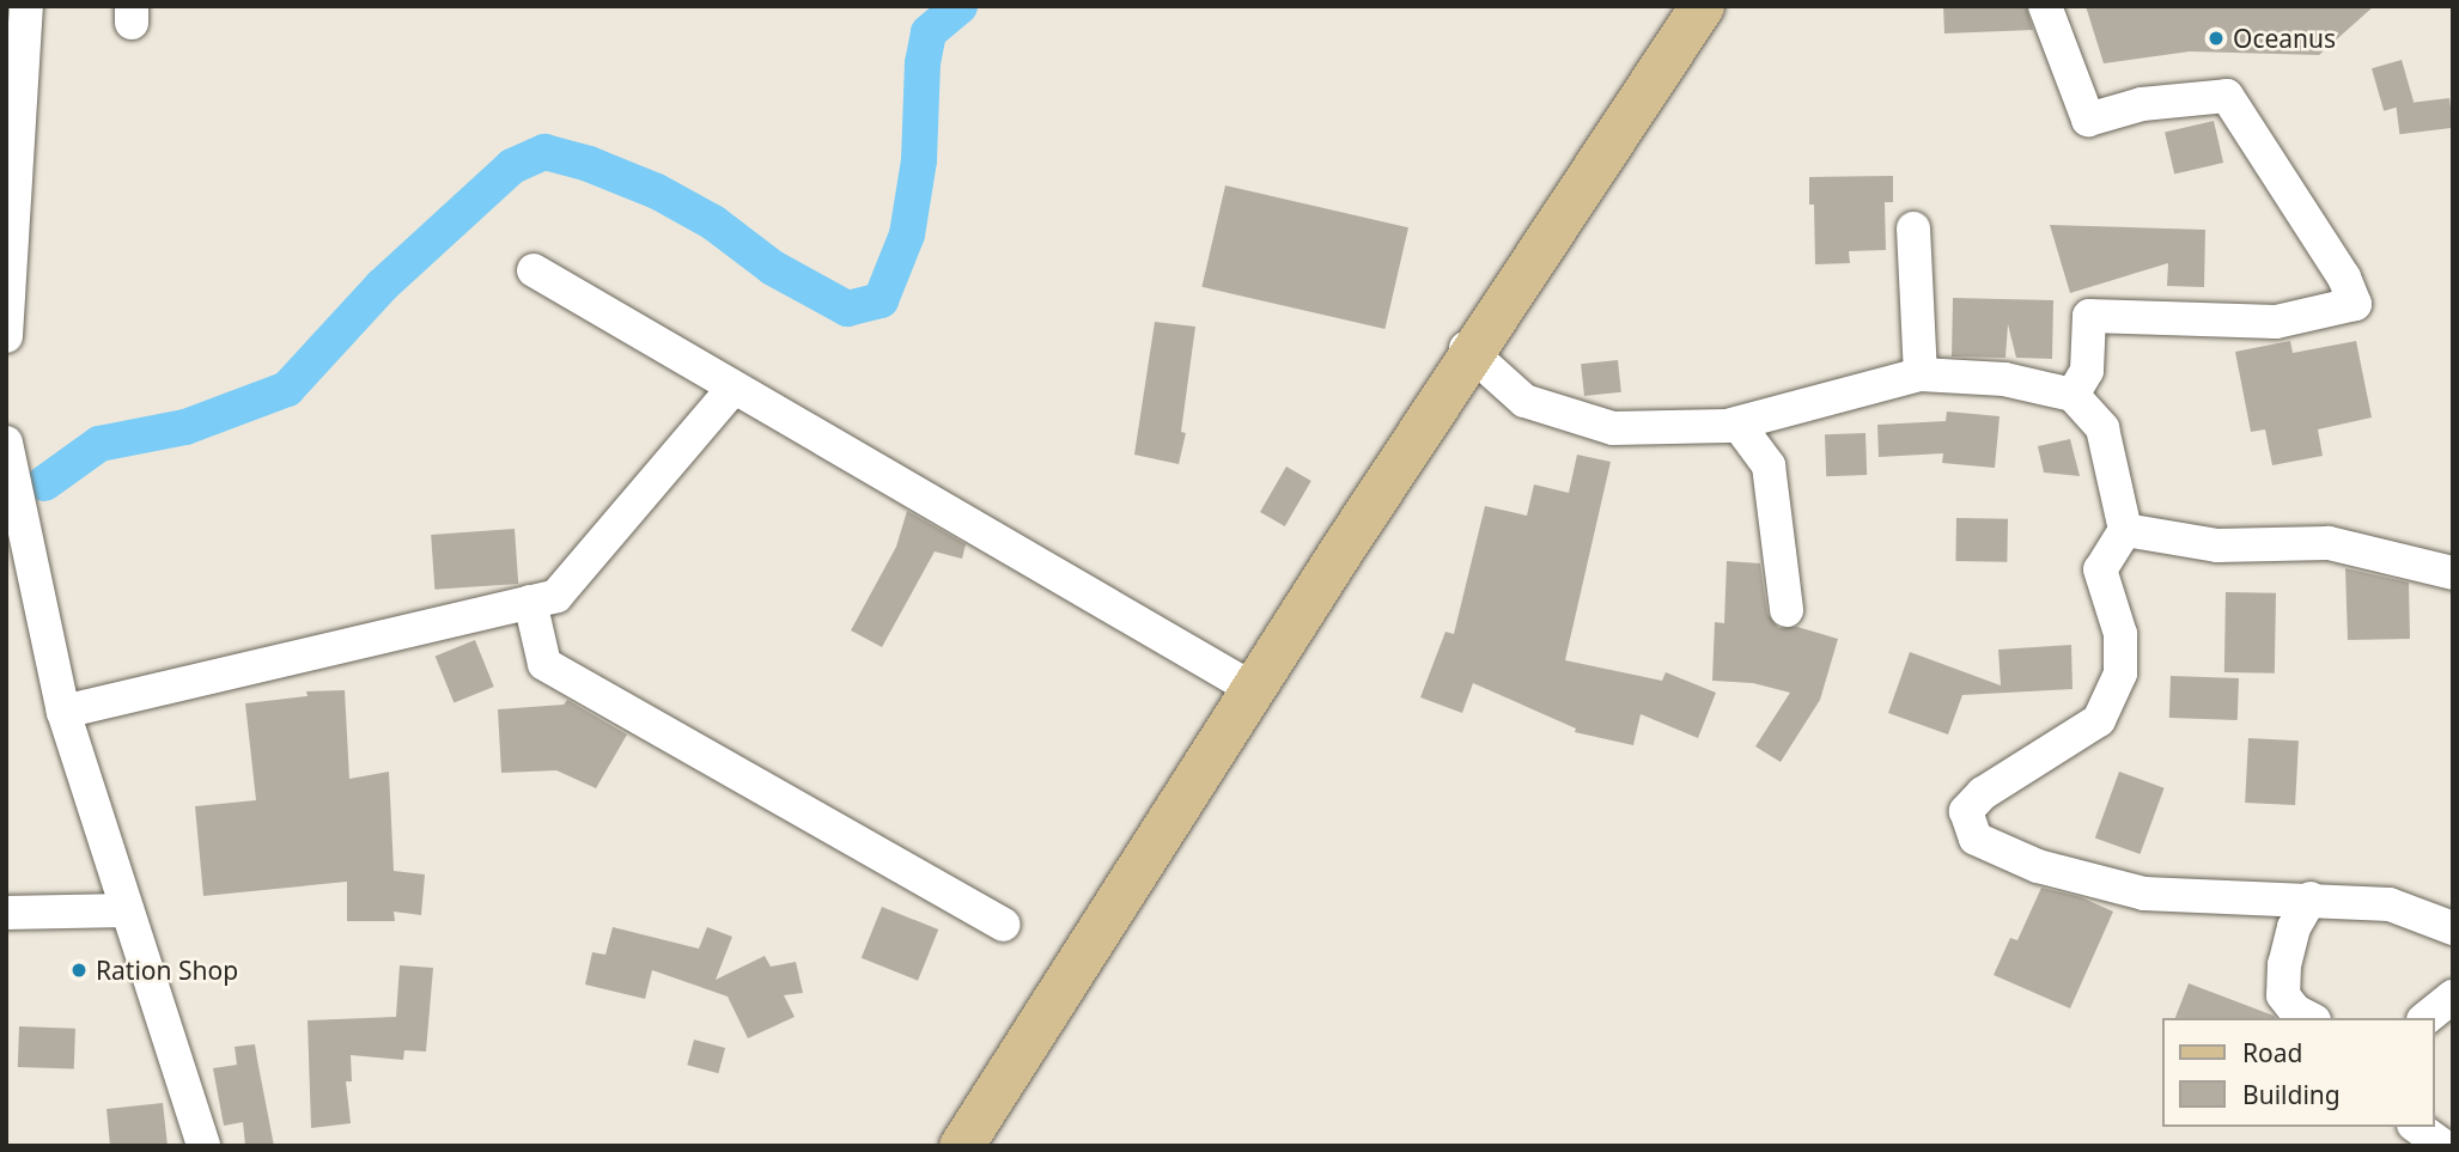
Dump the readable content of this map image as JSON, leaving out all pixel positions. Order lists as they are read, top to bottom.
{
  "places": ["Oceanus", "Ration Shop"],
  "legend": ["Road", "Building"]
}
